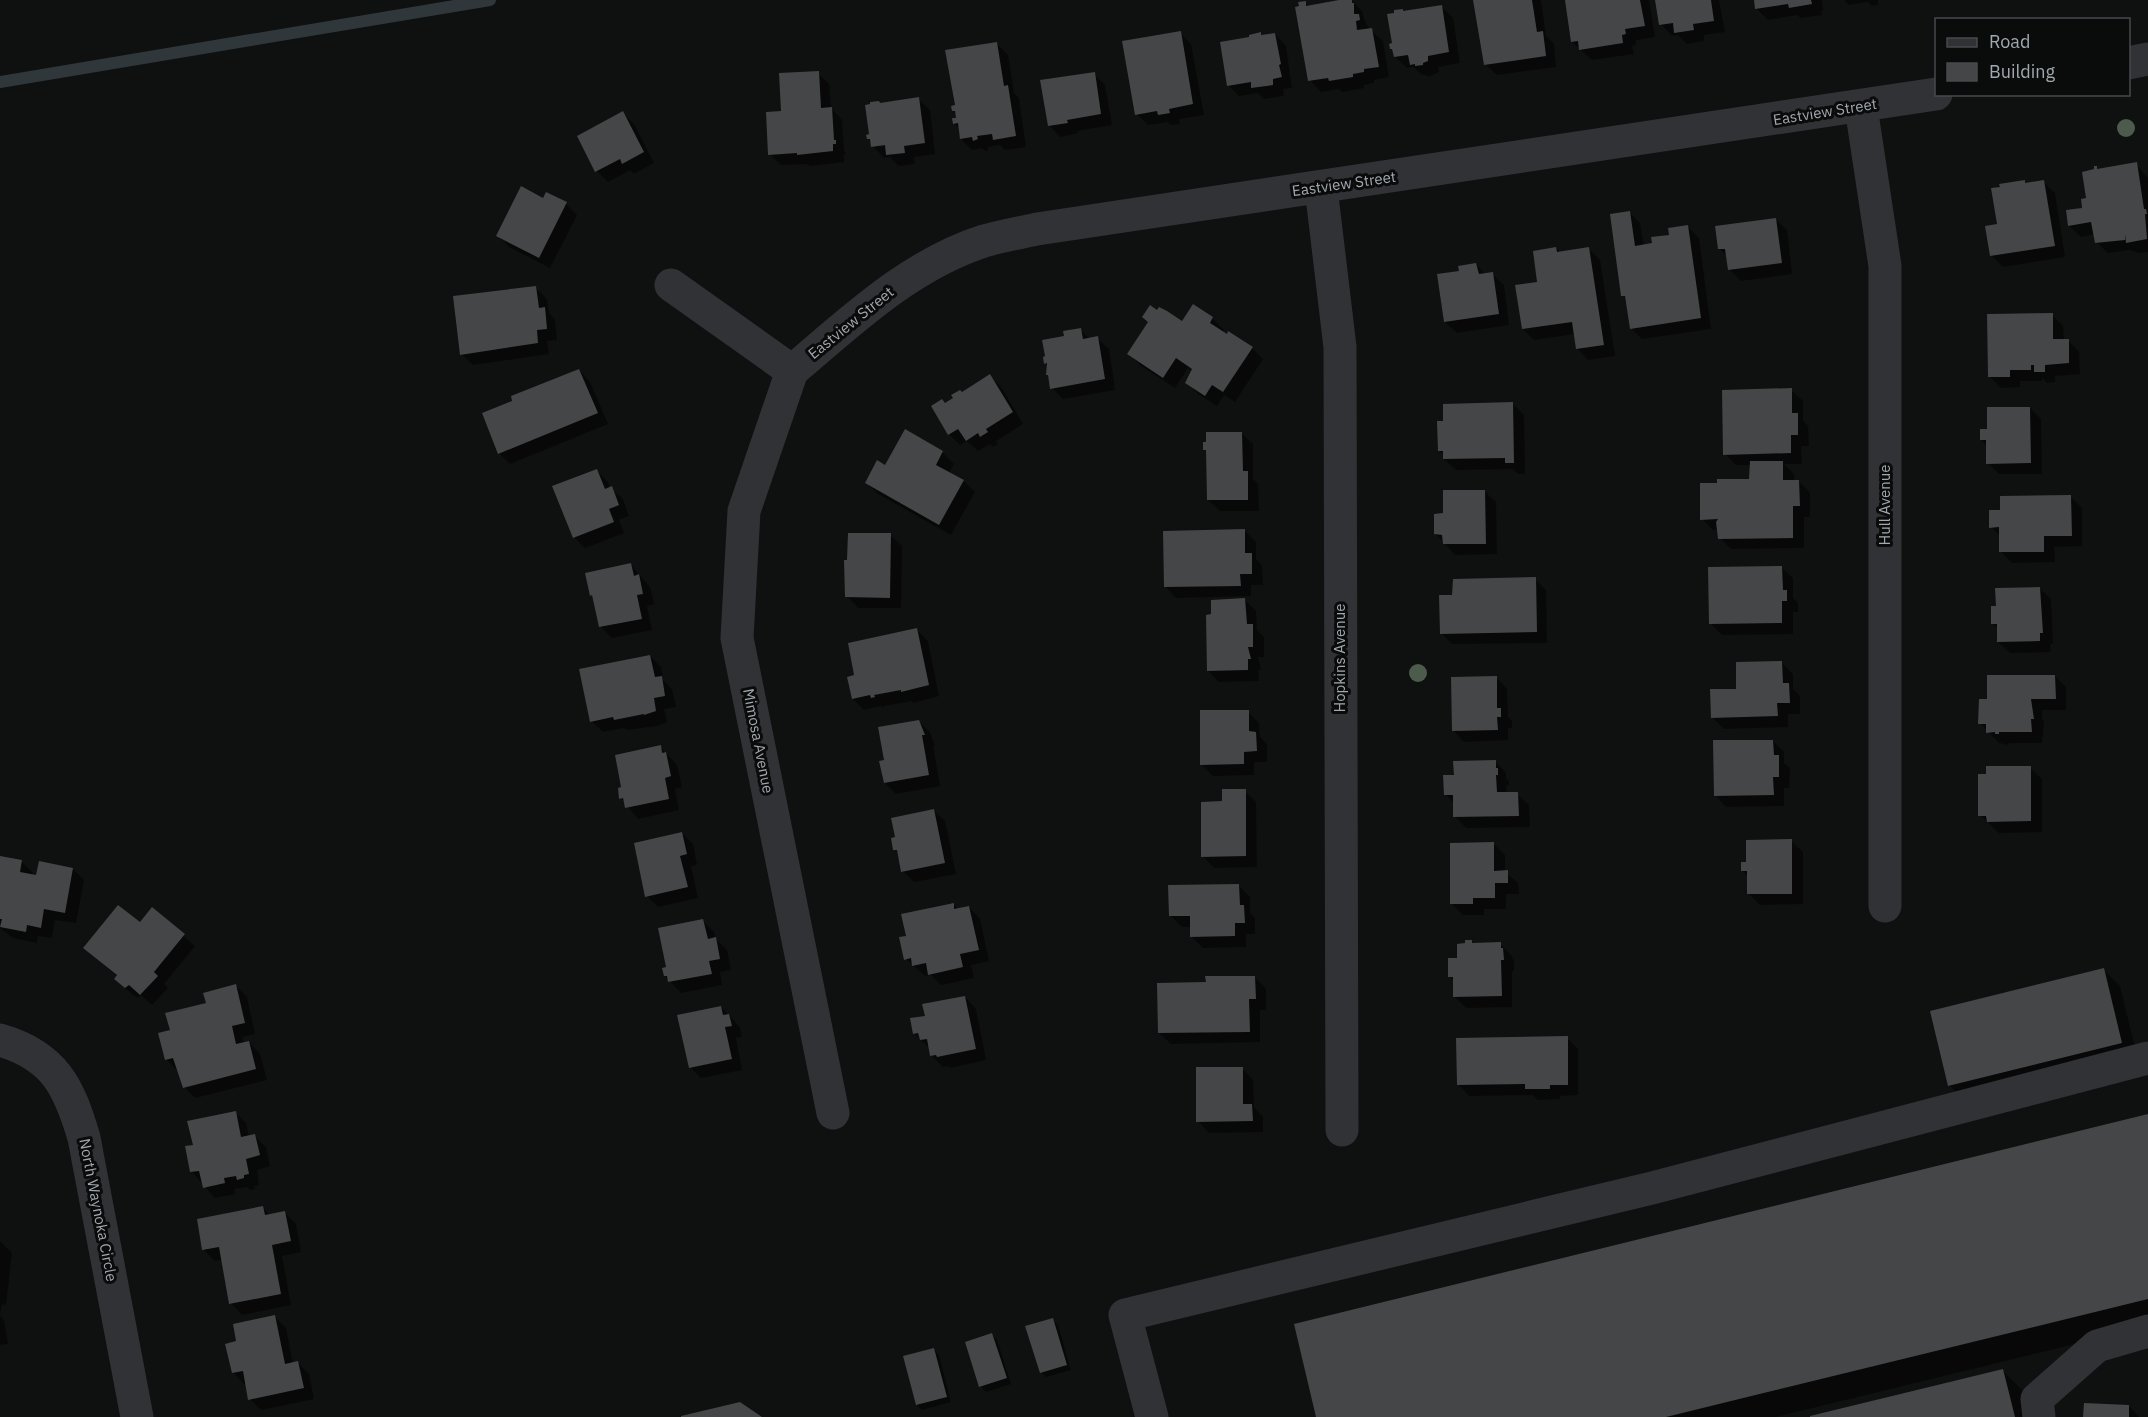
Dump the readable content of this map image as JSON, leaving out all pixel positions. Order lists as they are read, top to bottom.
{
  "streets": {
    "street": [
      "Eastview Street",
      "Hull Avenue",
      "Hopkins Avenue",
      "Mimosa Avenue",
      "North Waynoka Circle"
    ]
  },
  "crossings": [
    ["Eastview Street", "Hull Avenue"],
    ["Eastview Street", "Hopkins Avenue"],
    ["Eastview Street", "Mimosa Avenue"]
  ],
  "legend": ["Road", "Building"]
}
